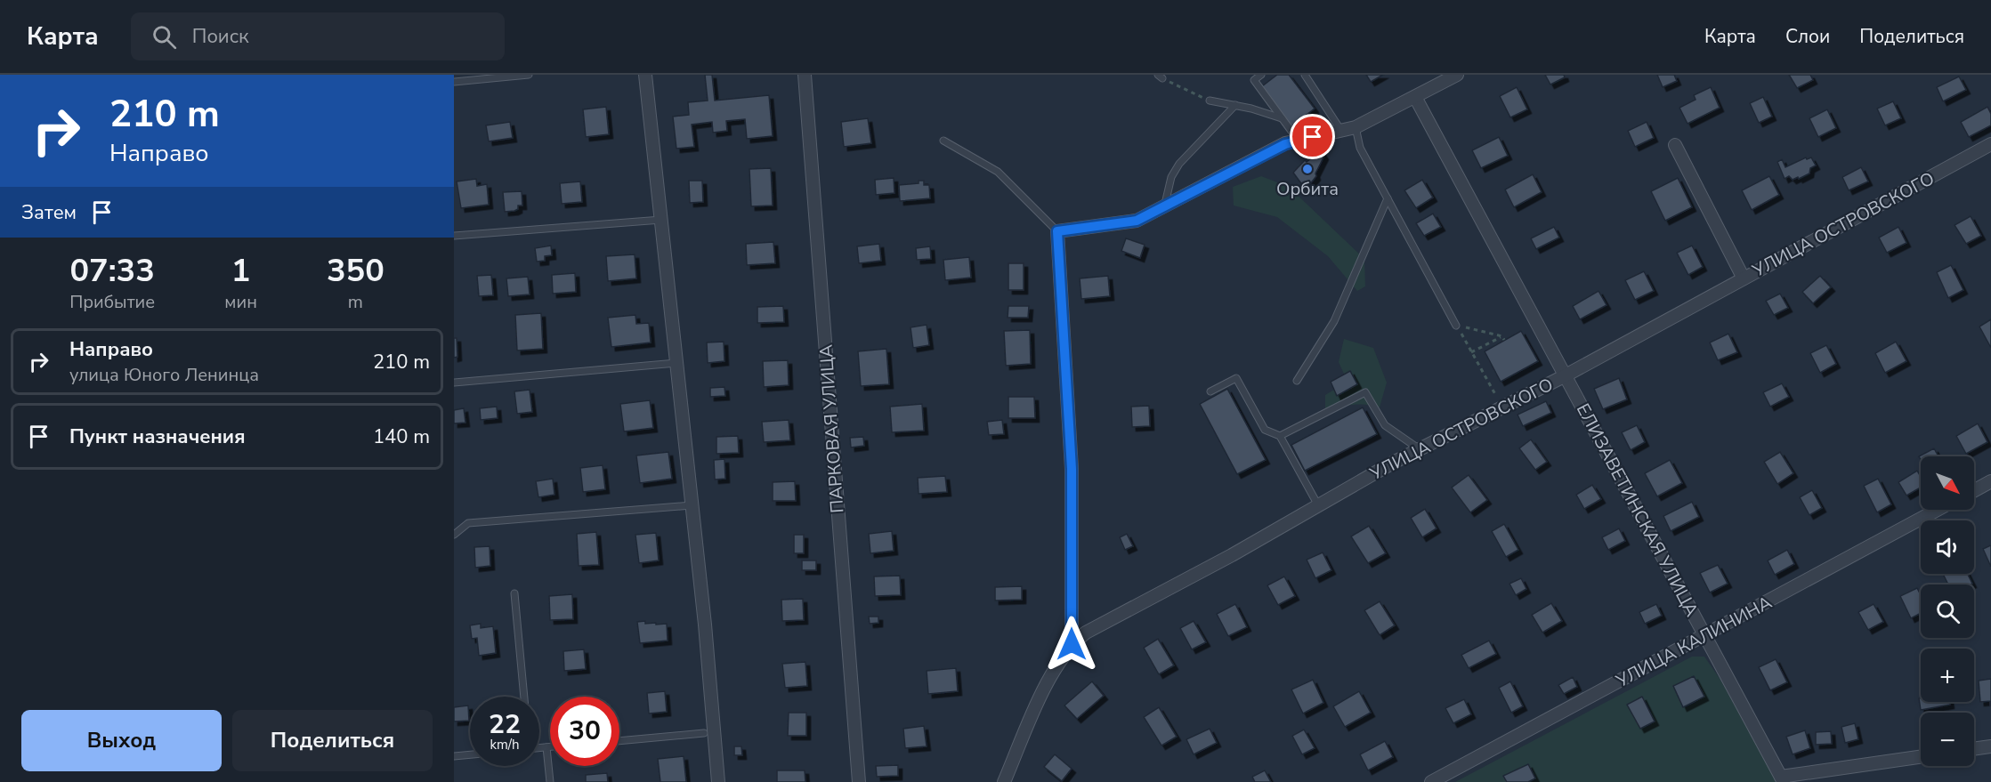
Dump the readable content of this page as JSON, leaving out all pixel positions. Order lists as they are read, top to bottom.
{
  "streets": {
    "street": [
      "УЛИЦА ОСТРОВСКОГО",
      "ПАРКОВАЯ УЛИЦА",
      "ЕЛИЗАВЕТИНСКАЯ УЛИЦА",
      "УЛИЦА КАЛИНИНА"
    ]
  },
  "crossings": [
    ["УЛИЦА ОСТРОВСКОГО", "ЕЛИЗАВЕТИНСКАЯ УЛИЦА"],
    ["ЕЛИЗАВЕТИНСКАЯ УЛИЦА", "УЛИЦА КАЛИНИНА"]
  ],
  "places": ["Орбита"],
  "north": "bottom right",
  "page": {
    "header": "Карта",
    "search": "Поиск",
    "nav": ["Карта", "Слои", "Поделиться"],
    "turn": ["210 m", "Направо"],
    "then": "Затем",
    "eta": [
      "07:33",
      "Прибытие",
      "1",
      "мин",
      "350",
      "m"
    ],
    "list": [
      {
        "name": "Направо",
        "note": "улица Юного Ленинца",
        "value": "210 m"
      },
      {
        "name": "Пункт назначения",
        "value": "140 m"
      }
    ],
    "map_buttons": ["+", "−"],
    "speed": "22 km/h",
    "limit": "30",
    "buttons": ["Выход", "Поделиться"]
  }
}
